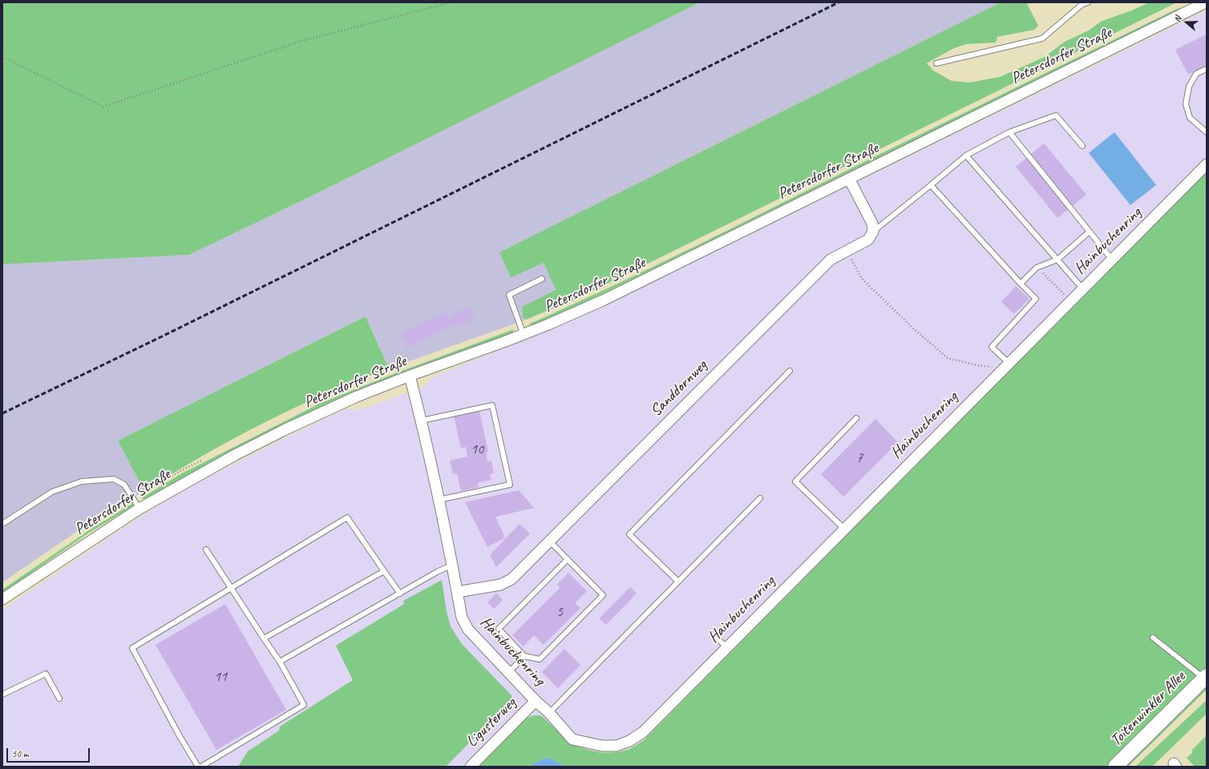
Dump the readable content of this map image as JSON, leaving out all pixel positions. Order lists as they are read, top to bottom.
{
  "streets": {
    "street": [
      "Petersdorfer Straße",
      "Hainbuchenring",
      "Sanddornweg",
      "Toitenwinkler Allee",
      "Ligusterweg"
    ]
  },
  "crossings": [
    ["Petersdorfer Straße", "Hainbuchenring"],
    ["Hainbuchenring", "Sanddornweg"],
    ["Hainbuchenring", "Ligusterweg"]
  ],
  "house_numbers": [
    "10",
    "7",
    "5",
    "11"
  ],
  "scale_bar": "50 m",
  "north": "left"
}
